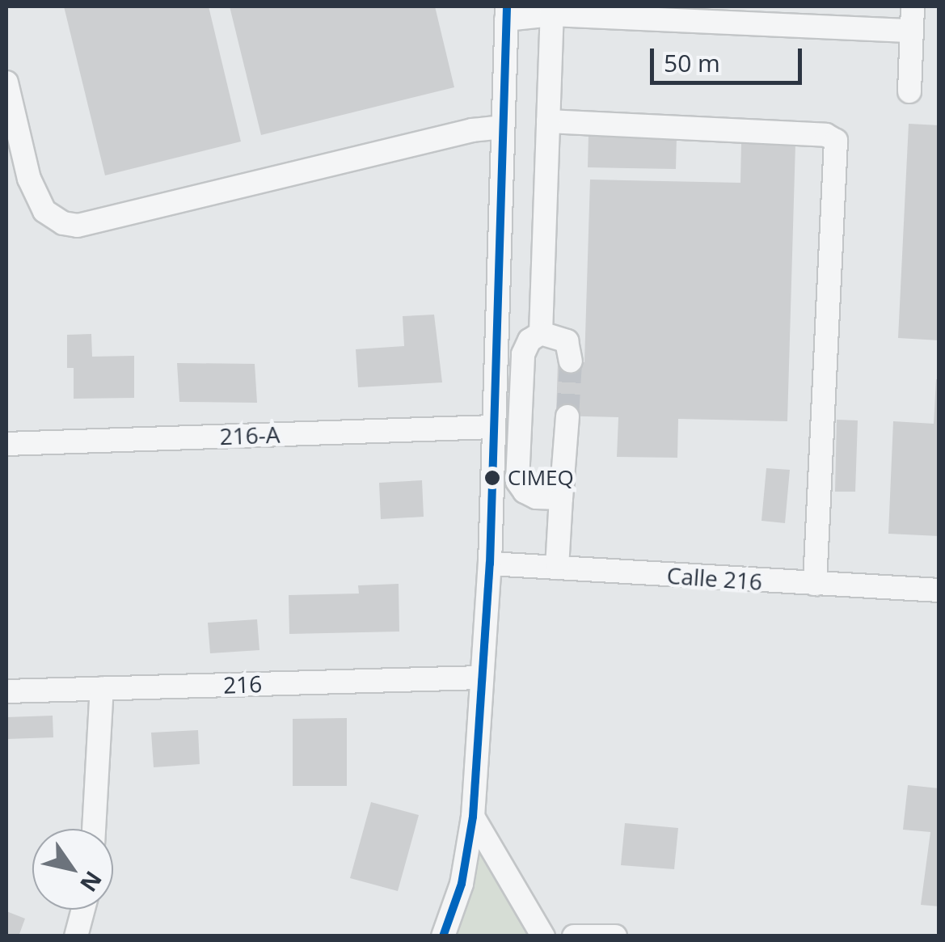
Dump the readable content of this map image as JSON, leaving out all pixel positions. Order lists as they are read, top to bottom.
{
  "streets": {
    "street": ["216-A", "Calle 216", "216"]
  },
  "places": ["CIMEQ"],
  "scale_bar": "50 m",
  "north": "bottom right"
}
